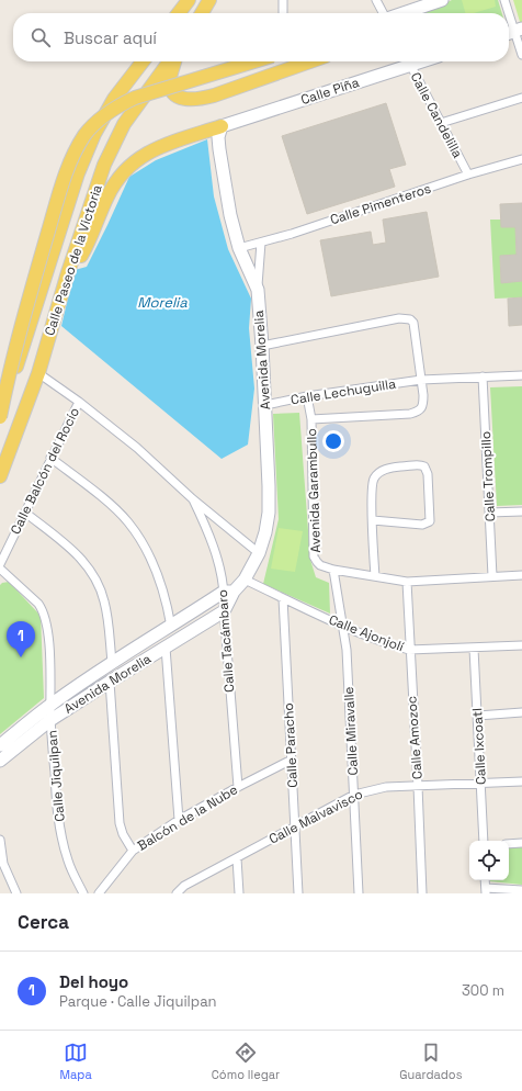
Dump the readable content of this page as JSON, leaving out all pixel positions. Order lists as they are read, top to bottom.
{
  "streets": {
    "main road": ["Calle Piña", "Calle Paseo de la Victoria", "Avenida Morelia"],
    "street": [
      "Calle Candelilla",
      "Calle Pimenteros",
      "Calle Lechuguilla",
      "Calle Balcón del Rocío",
      "Calle Trompillo",
      "Avenida Garambullo",
      "Calle Ajonjolí",
      "Calle Tacámbaro",
      "Calle Miravalle",
      "Calle Amozoc",
      "Calle Paracho",
      "Calle Ixcoatl",
      "Calle Jiquilpan",
      "Calle Malvavisco",
      "Balcón de la Nube"
    ]
  },
  "crossings": [
    ["Calle Piña", "Avenida Morelia"],
    ["Calle Candelilla", "Calle Pimenteros"],
    ["Calle Pimenteros", "Avenida Morelia"],
    ["Calle Paseo de la Victoria", "Calle Tacámbaro"],
    ["Avenida Morelia", "Calle Lechuguilla"],
    ["Avenida Morelia", "Calle Ajonjolí"],
    ["Avenida Morelia", "Calle Tacámbaro"],
    ["Avenida Morelia", "Calle Jiquilpan"],
    ["Calle Lechuguilla", "Calle Trompillo"],
    ["Calle Lechuguilla", "Avenida Garambullo"],
    ["Calle Balcón del Rocío", "Calle Tacámbaro"],
    ["Calle Trompillo", "Avenida Garambullo"],
    ["Avenida Garambullo", "Calle Miravalle"],
    ["Avenida Garambullo", "Calle Amozoc"],
    ["Calle Ajonjolí", "Calle Miravalle"],
    ["Calle Ajonjolí", "Calle Amozoc"],
    ["Calle Ajonjolí", "Calle Paracho"],
    ["Calle Ajonjolí", "Calle Ixcoatl"],
    ["Calle Tacámbaro", "Balcón de la Nube"],
    ["Calle Miravalle", "Calle Malvavisco"],
    ["Calle Amozoc", "Calle Malvavisco"],
    ["Calle Paracho", "Calle Malvavisco"],
    ["Calle Paracho", "Balcón de la Nube"],
    ["Calle Ixcoatl", "Calle Malvavisco"]
  ],
  "water": ["Morelia"],
  "page": {
    "search": "Buscar aquí",
    "pins": "1",
    "heading": "Cerca",
    "list": [
      {
        "mark": "1",
        "name": "Del hoyo",
        "note": "Parque · Calle Jiquilpan",
        "value": "300 m"
      }
    ],
    "nav": ["Mapa", "Cómo llegar", "Guardados"]
  }
}
